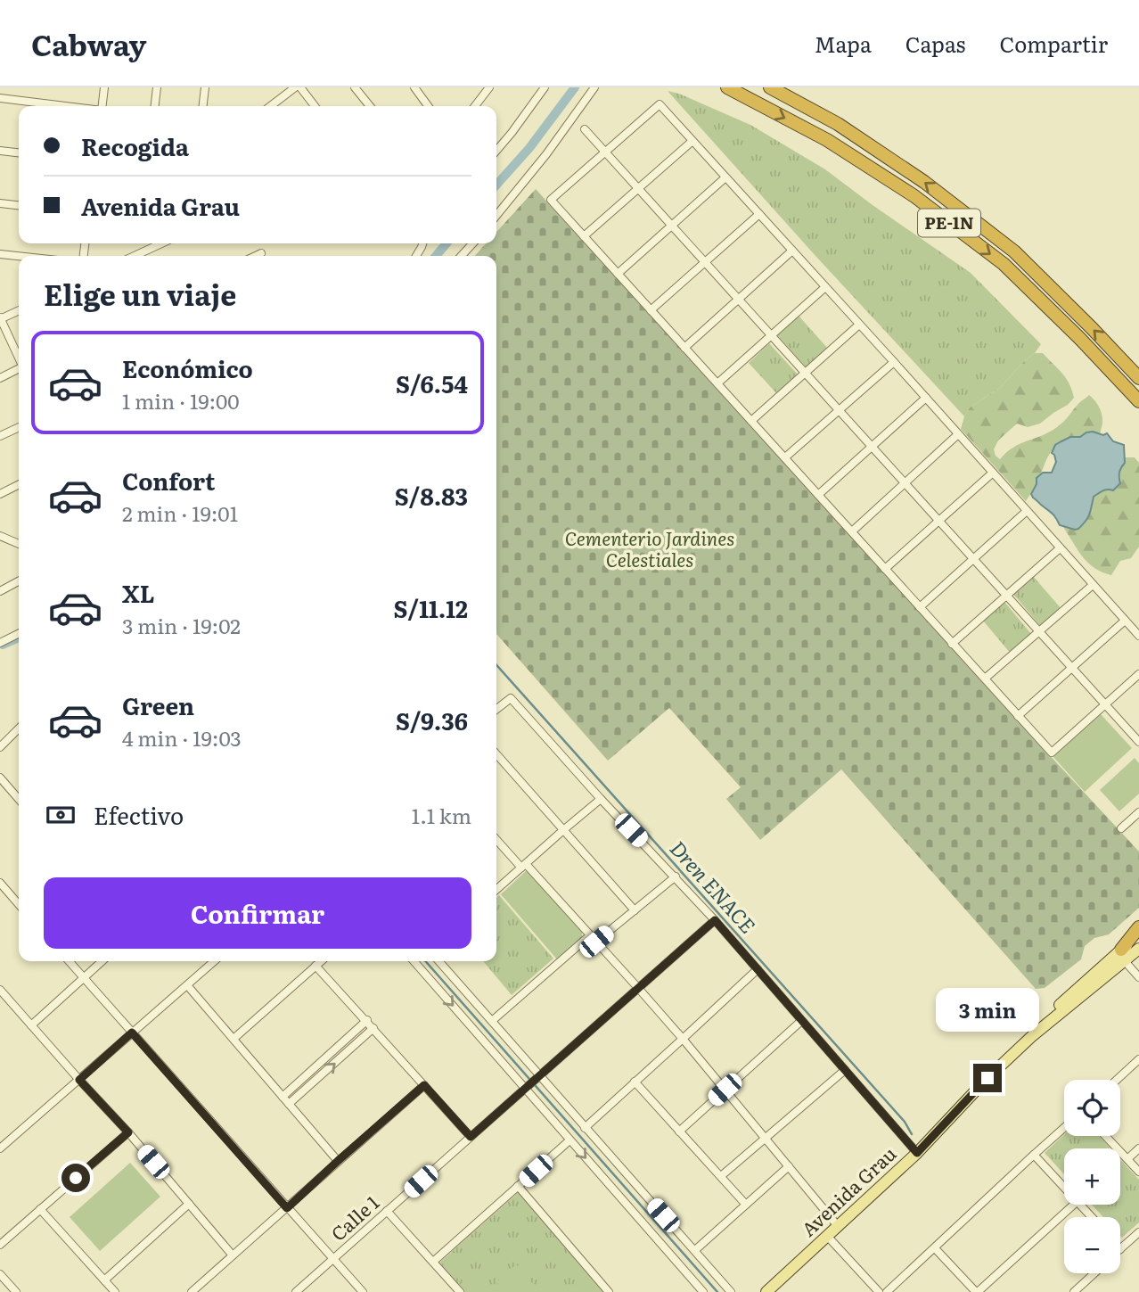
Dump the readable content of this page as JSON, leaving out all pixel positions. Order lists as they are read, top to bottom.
{
  "streets": {
    "highway": ["PE-1N"],
    "main road": ["Avenida Grau"],
    "street": ["Calle 1"]
  },
  "water": ["Dren ENACE"],
  "parks": ["Cementerio Jardines Celestiales"],
  "page": {
    "header": "Cabway",
    "nav": ["Mapa", "Capas", "Compartir"],
    "banner": ["Recogida", "Avenida Grau"],
    "heading": "Elige un viaje",
    "list": [
      {
        "name": "Económico",
        "note": "1 min · 19:00",
        "value": "S/6.54"
      },
      {
        "name": "Confort",
        "note": "2 min · 19:01",
        "value": "S/8.83"
      },
      {
        "name": "XL",
        "note": "3 min · 19:02",
        "value": "S/11.12"
      },
      {
        "name": "Green",
        "note": "4 min · 19:03",
        "value": "S/9.36"
      }
    ],
    "pay": ["Efectivo", "1.1 km"],
    "buttons": "Confirmar",
    "bubble": "3 min",
    "map_buttons": ["+", "−"]
  }
}
